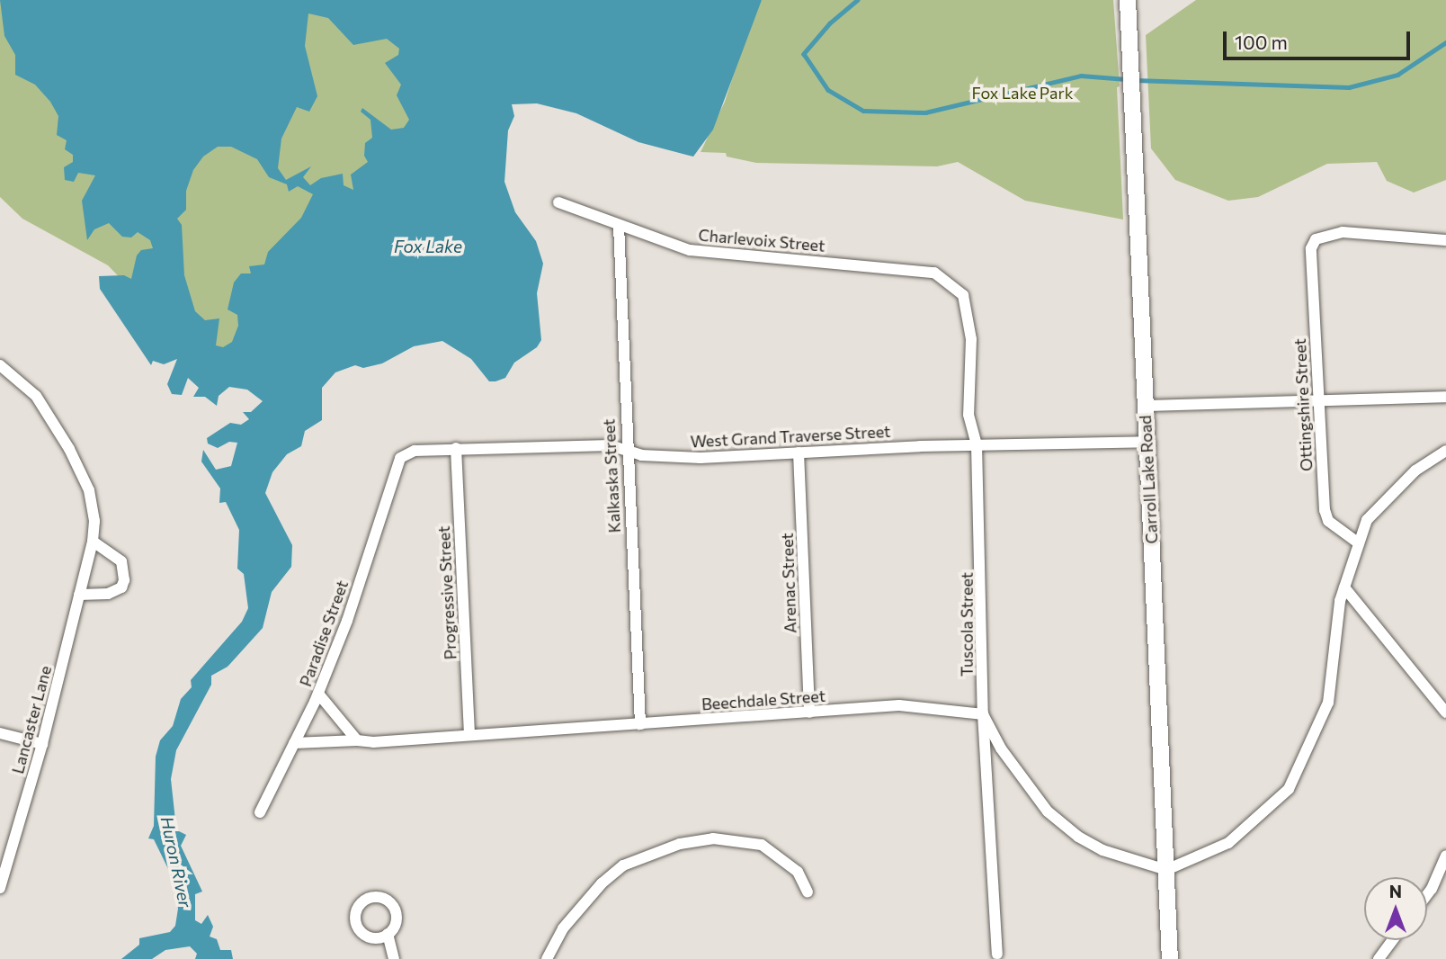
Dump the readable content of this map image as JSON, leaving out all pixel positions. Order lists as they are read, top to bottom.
{
  "streets": {
    "street": [
      "Charlevoix Street",
      "Ottingshire Street",
      "West Grand Traverse Street",
      "Kalkaska Street",
      "Carroll Lake Road",
      "Arenac Street",
      "Progressive Street",
      "Tuscola Street",
      "Paradise Street",
      "Beechdale Street",
      "Lancaster Lane"
    ]
  },
  "crossings": [
    ["Charlevoix Street", "Kalkaska Street"],
    ["Charlevoix Street", "Tuscola Street"],
    ["West Grand Traverse Street", "Kalkaska Street"],
    ["West Grand Traverse Street", "Carroll Lake Road"],
    ["West Grand Traverse Street", "Arenac Street"],
    ["West Grand Traverse Street", "Progressive Street"],
    ["West Grand Traverse Street", "Tuscola Street"],
    ["West Grand Traverse Street", "Paradise Street"],
    ["Kalkaska Street", "Beechdale Street"],
    ["Arenac Street", "Beechdale Street"],
    ["Progressive Street", "Beechdale Street"],
    ["Tuscola Street", "Beechdale Street"],
    ["Paradise Street", "Beechdale Street"]
  ],
  "water": ["Fox Lake", "Huron River"],
  "parks": ["Fox Lake Park"],
  "scale_bar": "100 m",
  "north": "top"
}
